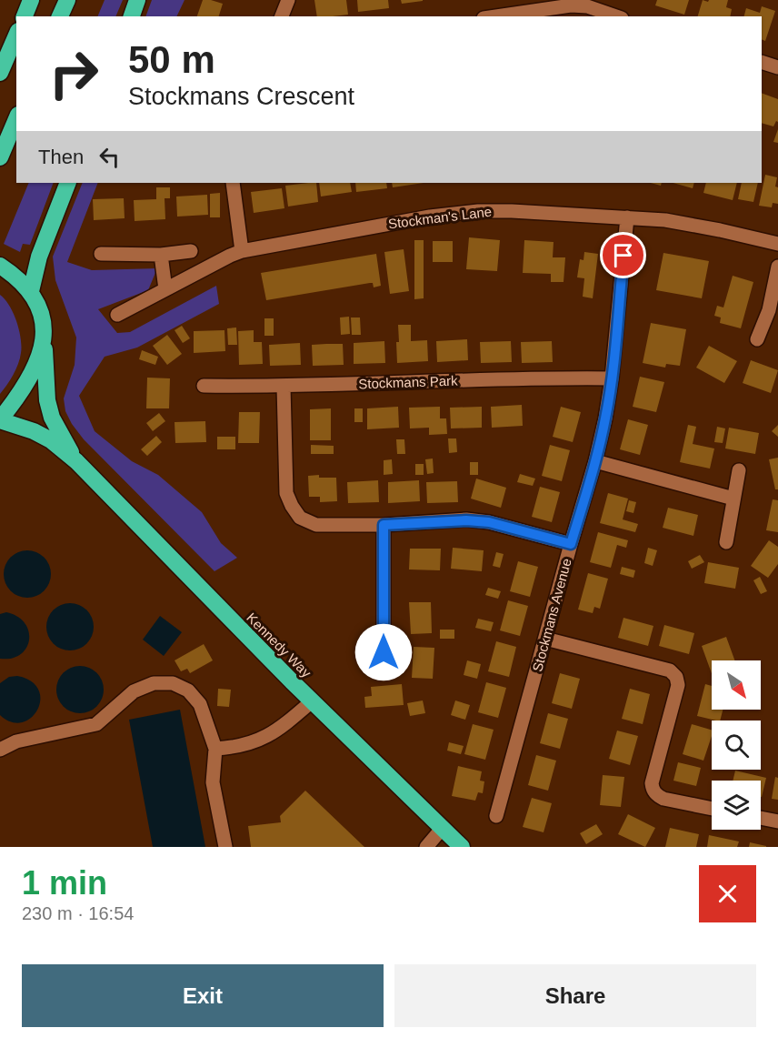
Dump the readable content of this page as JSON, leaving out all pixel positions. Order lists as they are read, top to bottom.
{
  "streets": {
    "highway": ["Kennedy Way"],
    "street": ["Stockman's Lane", "Stockmans Park", "Stockmans Avenue"]
  },
  "crossings": [
    ["Stockman's Lane", "Stockmans Avenue"],
    ["Stockmans Park", "Stockmans Avenue"]
  ],
  "north": "bottom right",
  "page": {
    "turn": ["50 m", "Stockmans Crescent"],
    "then": "Then",
    "heading": ["1 min", "230 m · 16:54"],
    "buttons": ["Exit", "Share"]
  }
}
